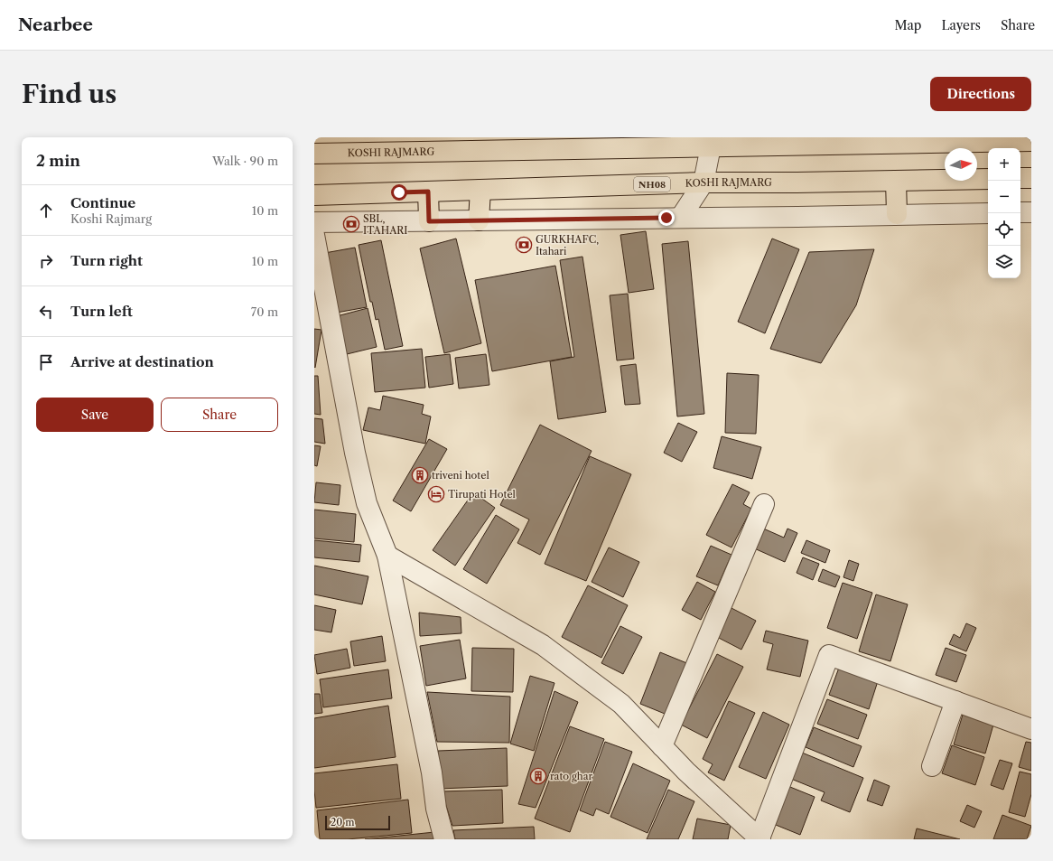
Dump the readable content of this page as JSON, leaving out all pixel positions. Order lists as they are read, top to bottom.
{
  "streets": {
    "main road": ["KOSHI RAJMARG", "NH08"]
  },
  "places": {
    "bank": ["SBL, ITAHARI", "GURKHAFC, Itahari"],
    "building": ["triveni hotel", "rato ghar"],
    "hotel": ["Tirupati Hotel"]
  },
  "scale_bar": "20 m",
  "north": "right",
  "page": {
    "header": "Nearbee",
    "nav": ["Map", "Layers", "Share"],
    "buttons": [
      "Directions",
      ["Save", "Share"]
    ],
    "title": "Find us",
    "heading": ["2 min", "Walk · 90 m"],
    "map_buttons": ["+", "−"],
    "list": [
      ["Continue", "Koshi Rajmarg", "10 m"],
      ["Turn right", "10 m"],
      ["Turn left", "70 m"],
      "Arrive at destination"
    ],
    "scale": "20 m"
  }
}
